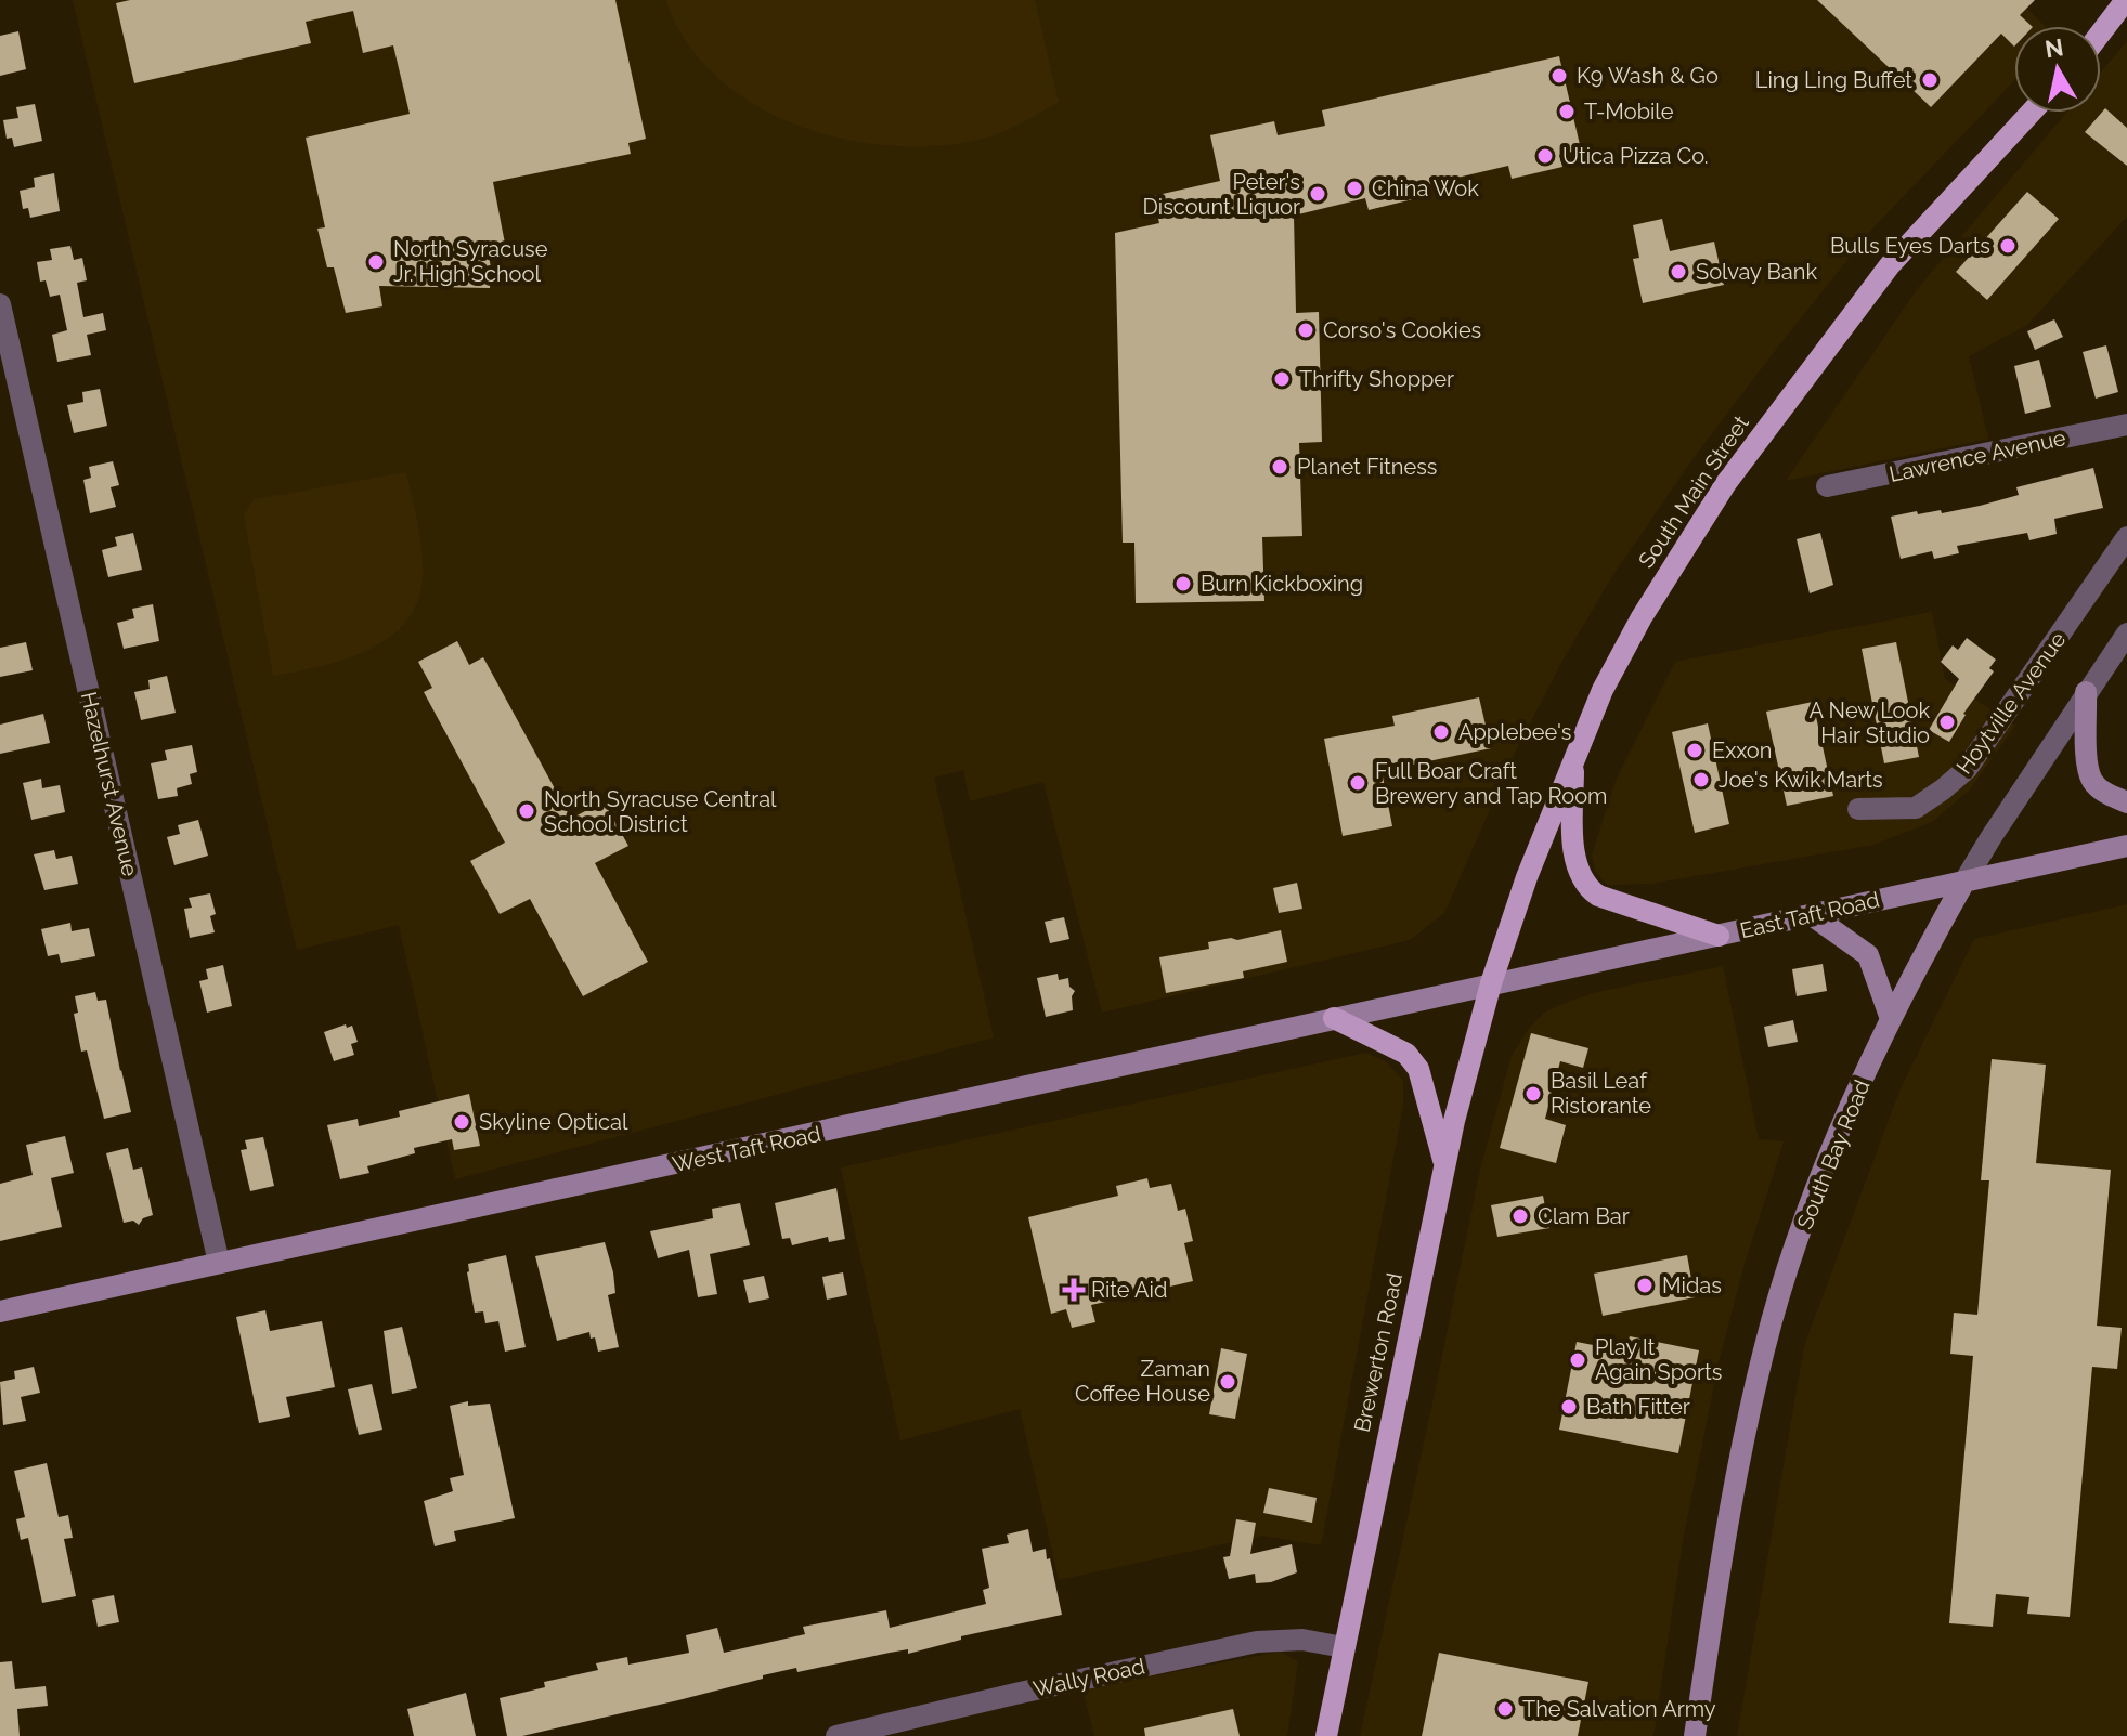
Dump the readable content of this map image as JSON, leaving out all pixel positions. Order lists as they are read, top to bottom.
{
  "streets": {
    "main road": [
      "South Main Street",
      "East Taft Road",
      "West Taft Road",
      "South Bay Road",
      "Brewerton Road"
    ],
    "street": [
      "Lawrence Avenue",
      "Hoytville Avenue",
      "Hazelhurst Avenue",
      "Wally Road"
    ]
  },
  "crossings": [
    ["South Main Street", "East Taft Road"],
    ["South Main Street", "West Taft Road"],
    ["South Main Street", "Brewerton Road"],
    ["Hazelhurst Avenue", "West Taft Road"],
    ["East Taft Road", "West Taft Road"],
    ["East Taft Road", "South Bay Road"],
    ["East Taft Road", "Brewerton Road"],
    ["West Taft Road", "Brewerton Road"],
    ["Brewerton Road", "Wally Road"]
  ],
  "places": {
    "other": [
      "K9 Wash & Go",
      "Ling Ling Buffet",
      "T-Mobile",
      "Utica Pizza Co.",
      "China Wok",
      "Peter's Discount Liquor",
      "Bulls Eyes Darts",
      "North Syracuse Jr. High School",
      "Solvay Bank",
      "Corso's Cookies",
      "Thrifty Shopper",
      "Planet Fitness",
      "Burn Kickboxing",
      "A New Look Hair Studio",
      "Applebee's",
      "Exxon",
      "Joe's Kwik Marts",
      "Full Boar Craft Brewery and Tap Room",
      "North Syracuse Central School District",
      "Basil Leaf Ristorante",
      "Skyline Optical",
      "Clam Bar",
      "Midas",
      "Play It Again Sports",
      "Zaman Coffee House",
      "Bath Fitter",
      "The Salvation Army"
    ],
    "health": ["Rite Aid"]
  },
  "north": "top"
}
